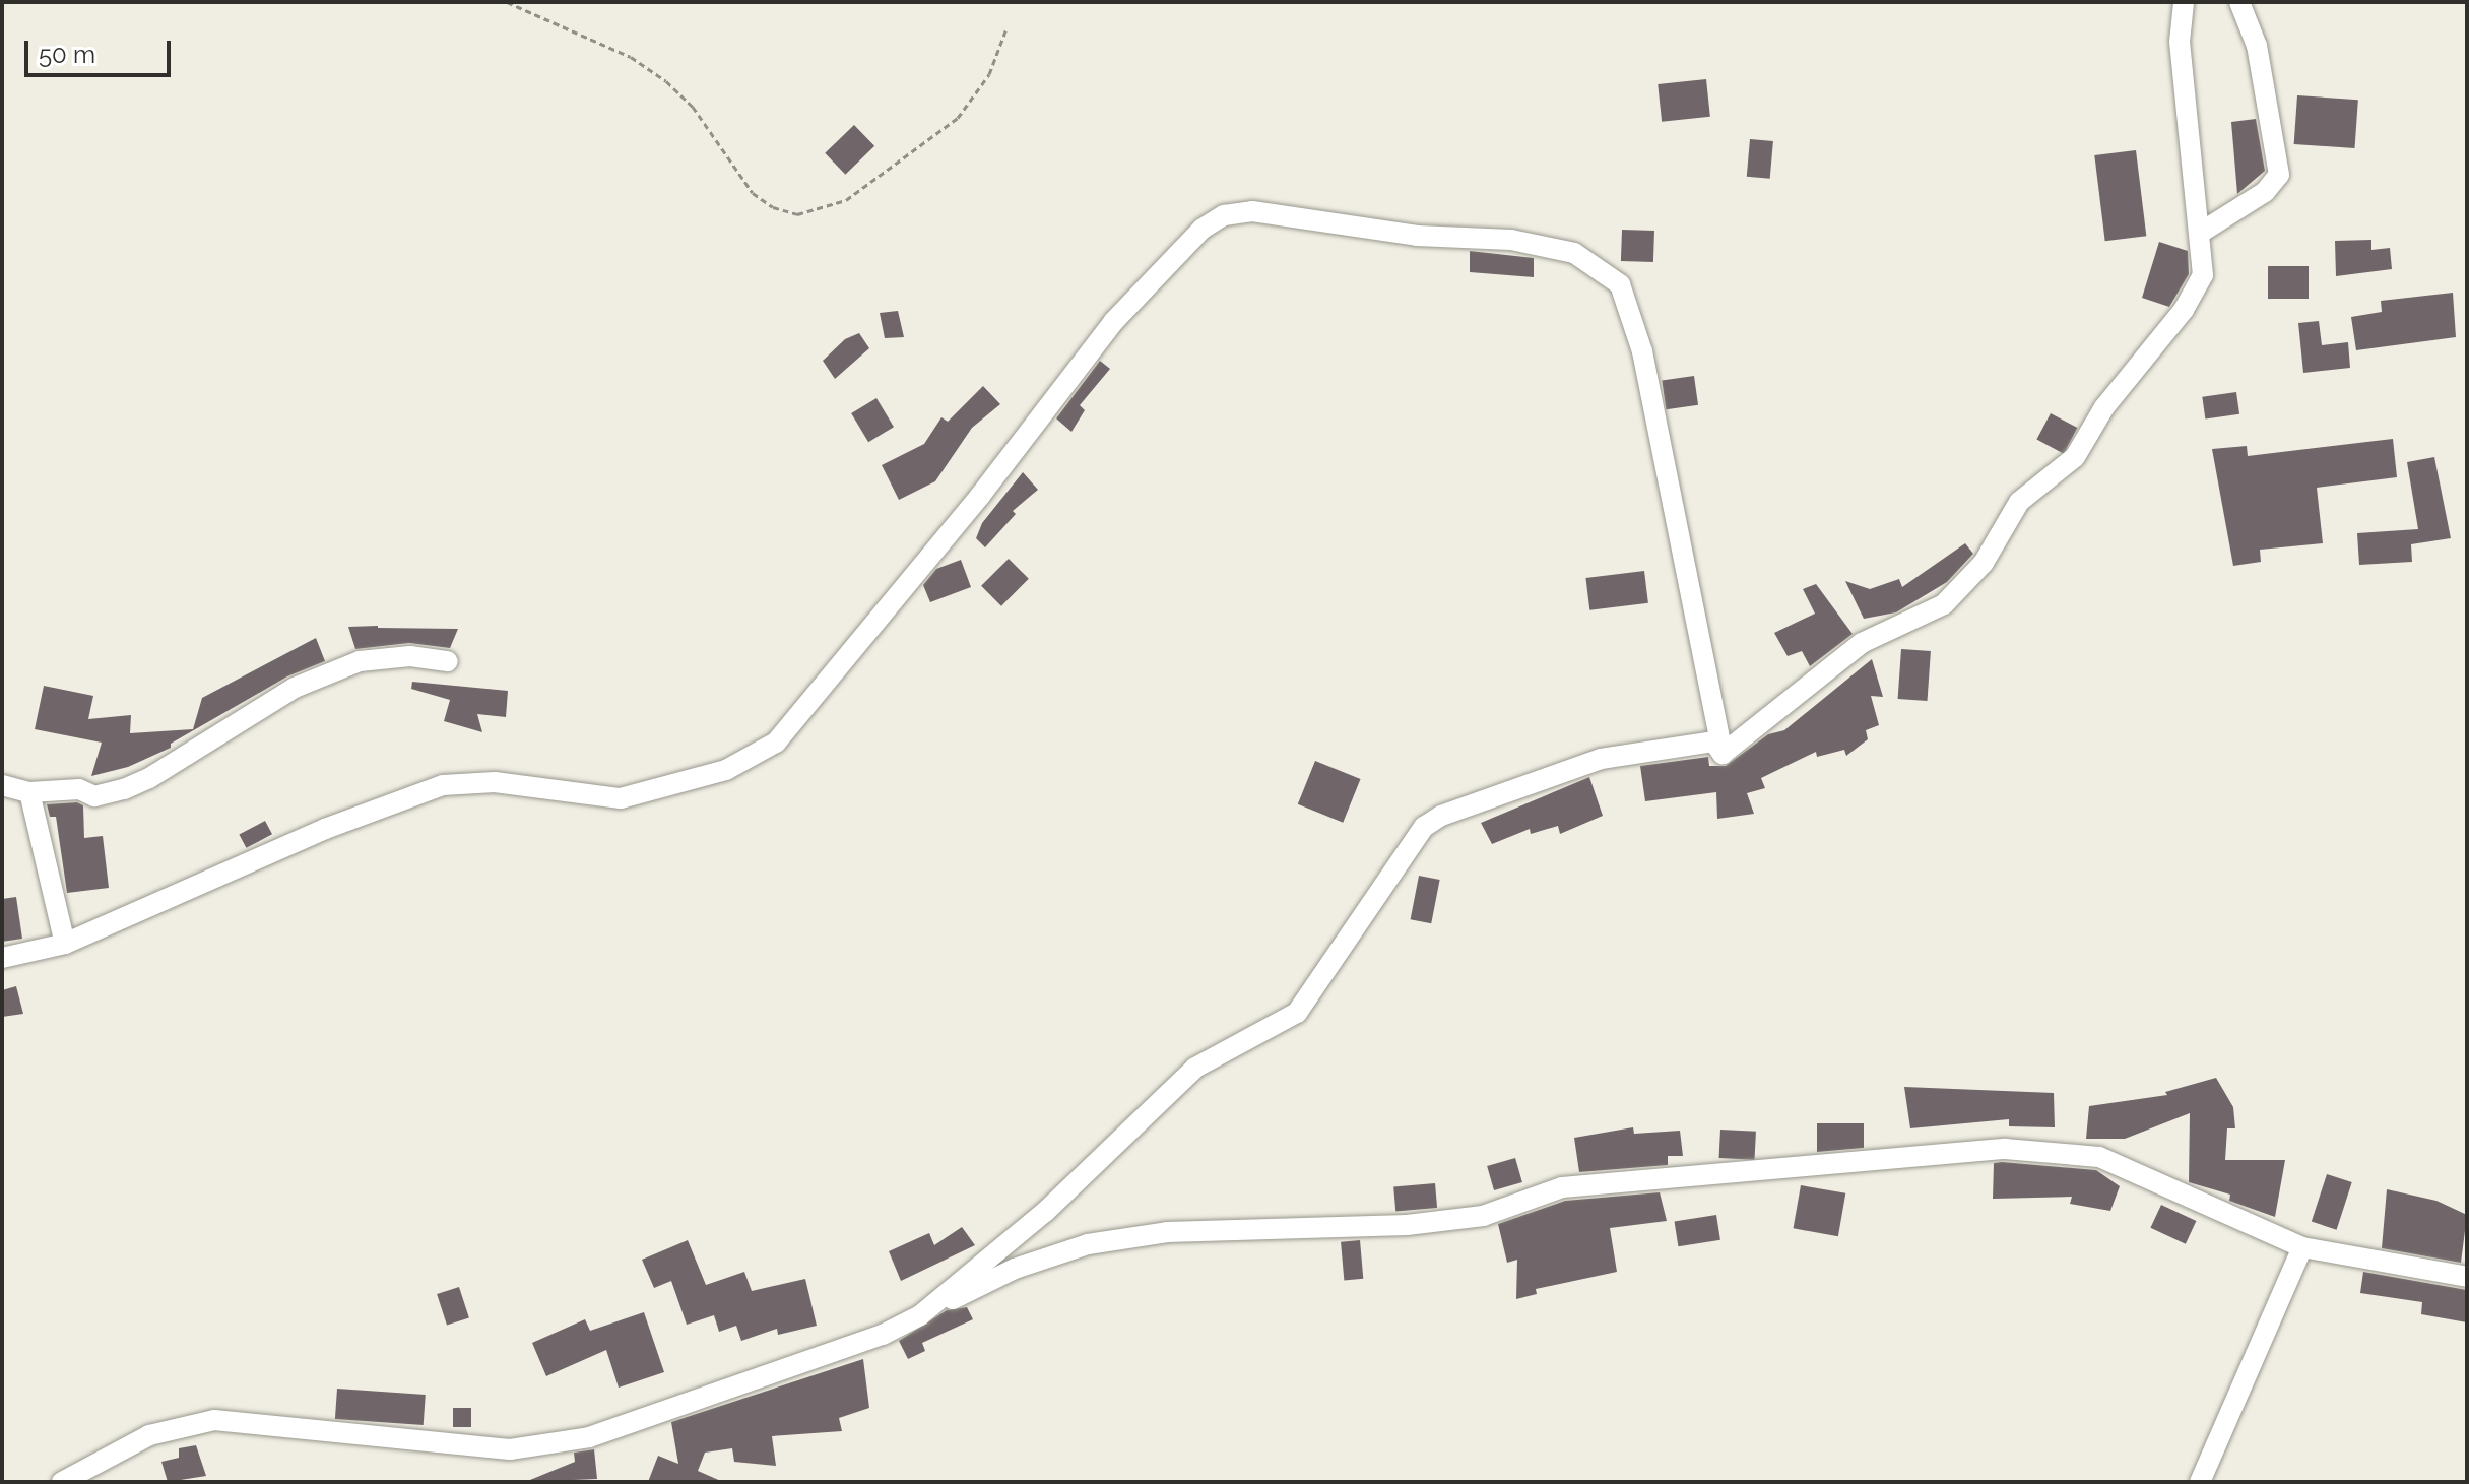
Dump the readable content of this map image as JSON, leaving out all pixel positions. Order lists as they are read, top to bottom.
{
  "scale_bar": "50 m"
}
